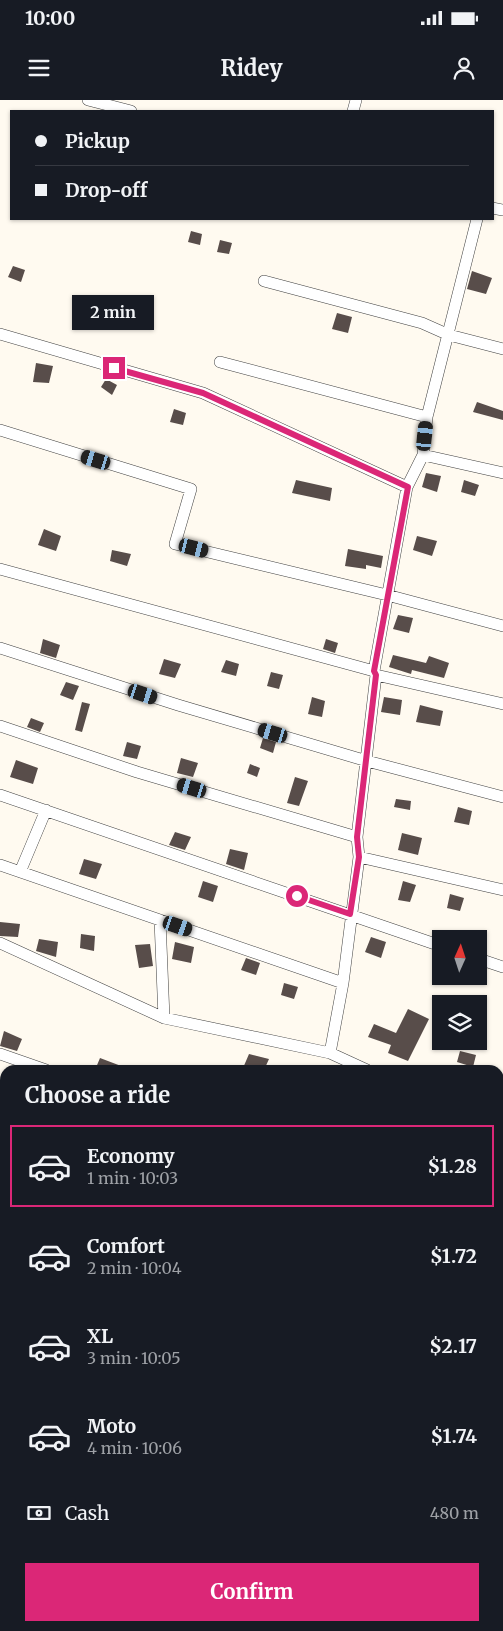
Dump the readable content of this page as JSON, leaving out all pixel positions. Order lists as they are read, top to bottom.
{
  "north": "top",
  "page": {
    "status": "10:00",
    "header": "Ridey",
    "banner": ["Pickup", "Drop-off"],
    "bubble": "2 min",
    "heading": "Choose a ride",
    "list": [
      {
        "name": "Economy",
        "note": "1 min · 10:03",
        "value": "$1.28"
      },
      {
        "name": "Comfort",
        "note": "2 min · 10:04",
        "value": "$1.72"
      },
      {
        "name": "XL",
        "note": "3 min · 10:05",
        "value": "$2.17"
      },
      {
        "name": "Moto",
        "note": "4 min · 10:06",
        "value": "$1.74"
      }
    ],
    "pay": ["Cash", "480 m"],
    "buttons": "Confirm"
  }
}
